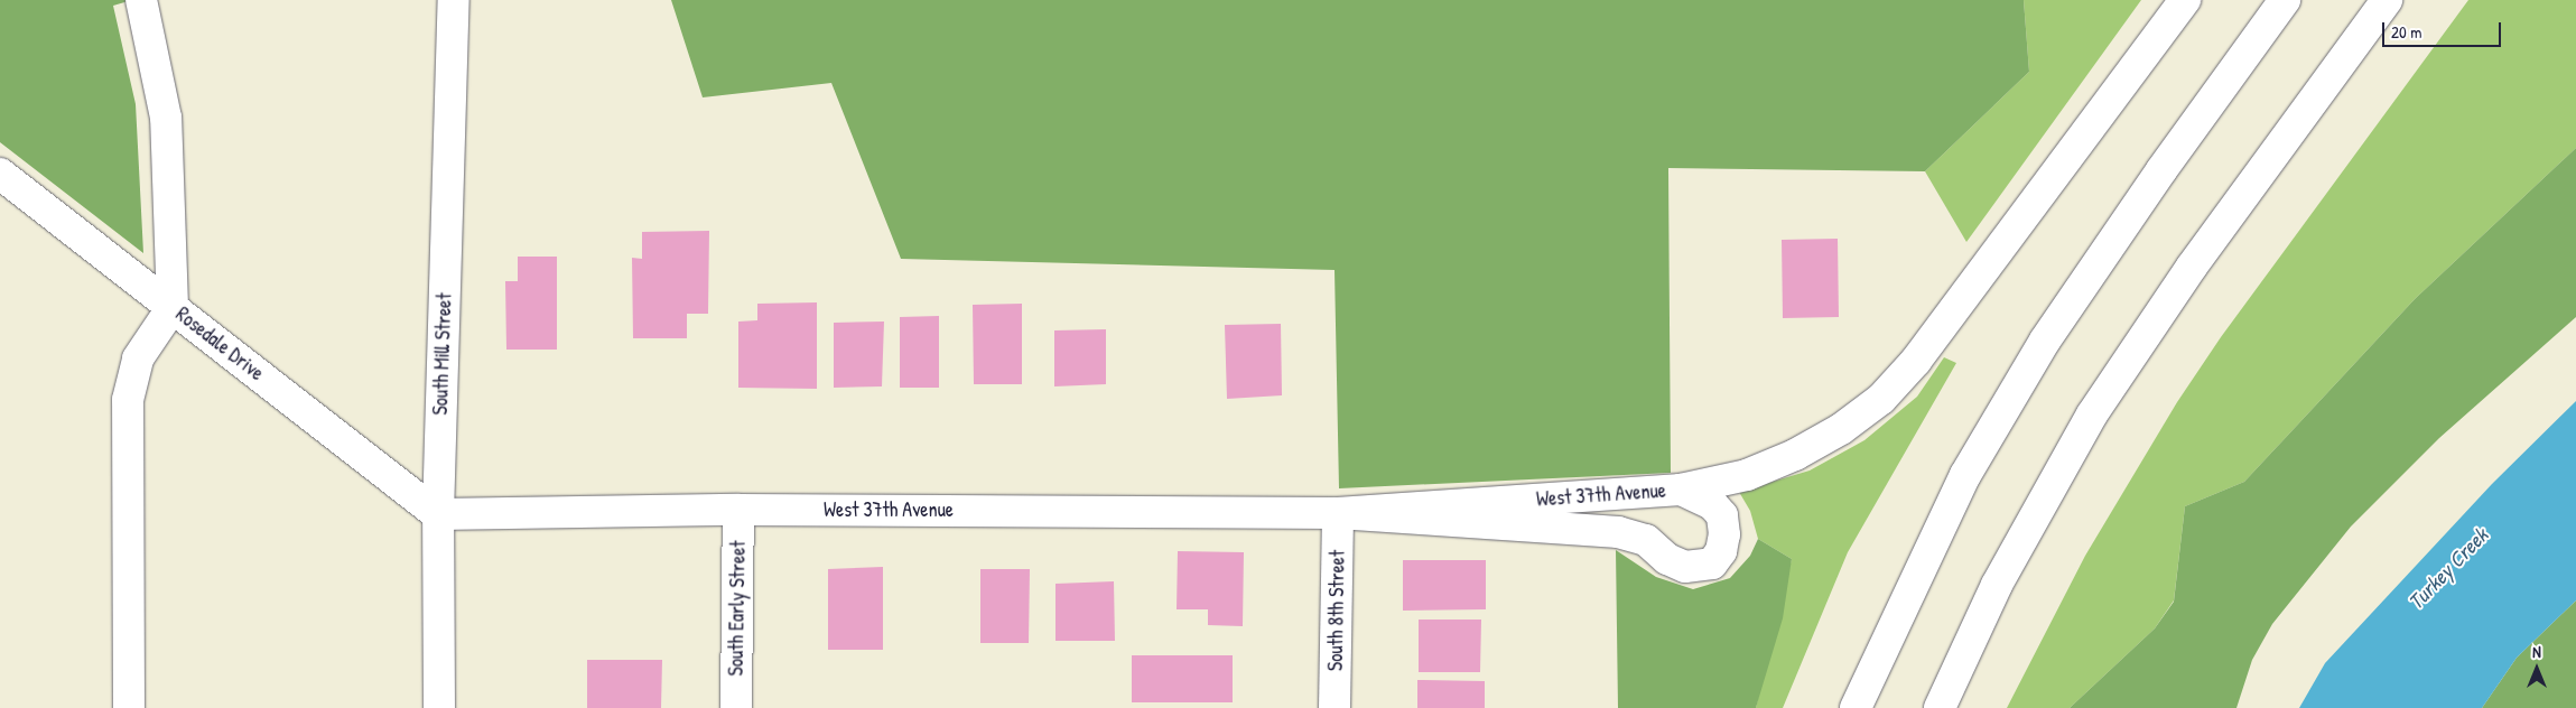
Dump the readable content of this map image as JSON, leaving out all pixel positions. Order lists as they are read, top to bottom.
{
  "streets": {
    "main road": [
      "Rosedale Drive",
      "South Mill Street",
      "West 37th Avenue",
      "South Early Street",
      "South 8th Street"
    ]
  },
  "crossings": [
    ["Rosedale Drive", "South Mill Street"],
    ["Rosedale Drive", "West 37th Avenue"],
    ["South Mill Street", "West 37th Avenue"],
    ["West 37th Avenue", "South Early Street"],
    ["West 37th Avenue", "South 8th Street"]
  ],
  "water": ["Turkey Creek"],
  "scale_bar": "20 m",
  "north": "top"
}
